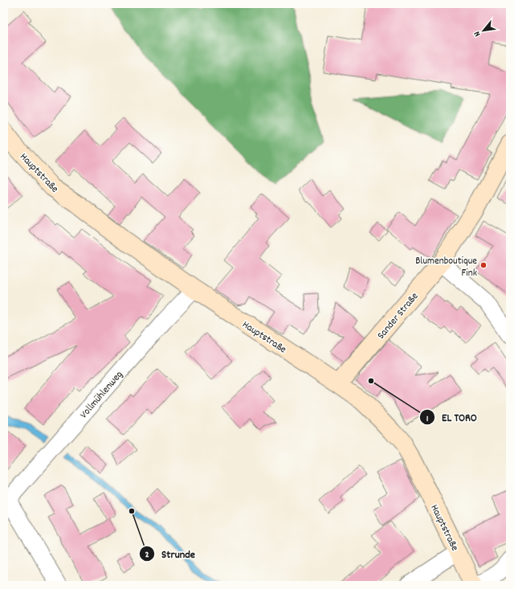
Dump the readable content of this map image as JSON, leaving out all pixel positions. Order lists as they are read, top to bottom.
{
  "streets": {
    "main road": ["Hauptstraße", "Sander Straße"],
    "street": ["Vollmühlenweg"]
  },
  "crossings": [
    ["Hauptstraße", "Sander Straße"],
    ["Hauptstraße", "Vollmühlenweg"]
  ],
  "places": ["Blumenboutique Fink", "EL TORO", "Strunde"],
  "north": "bottom left"
}
